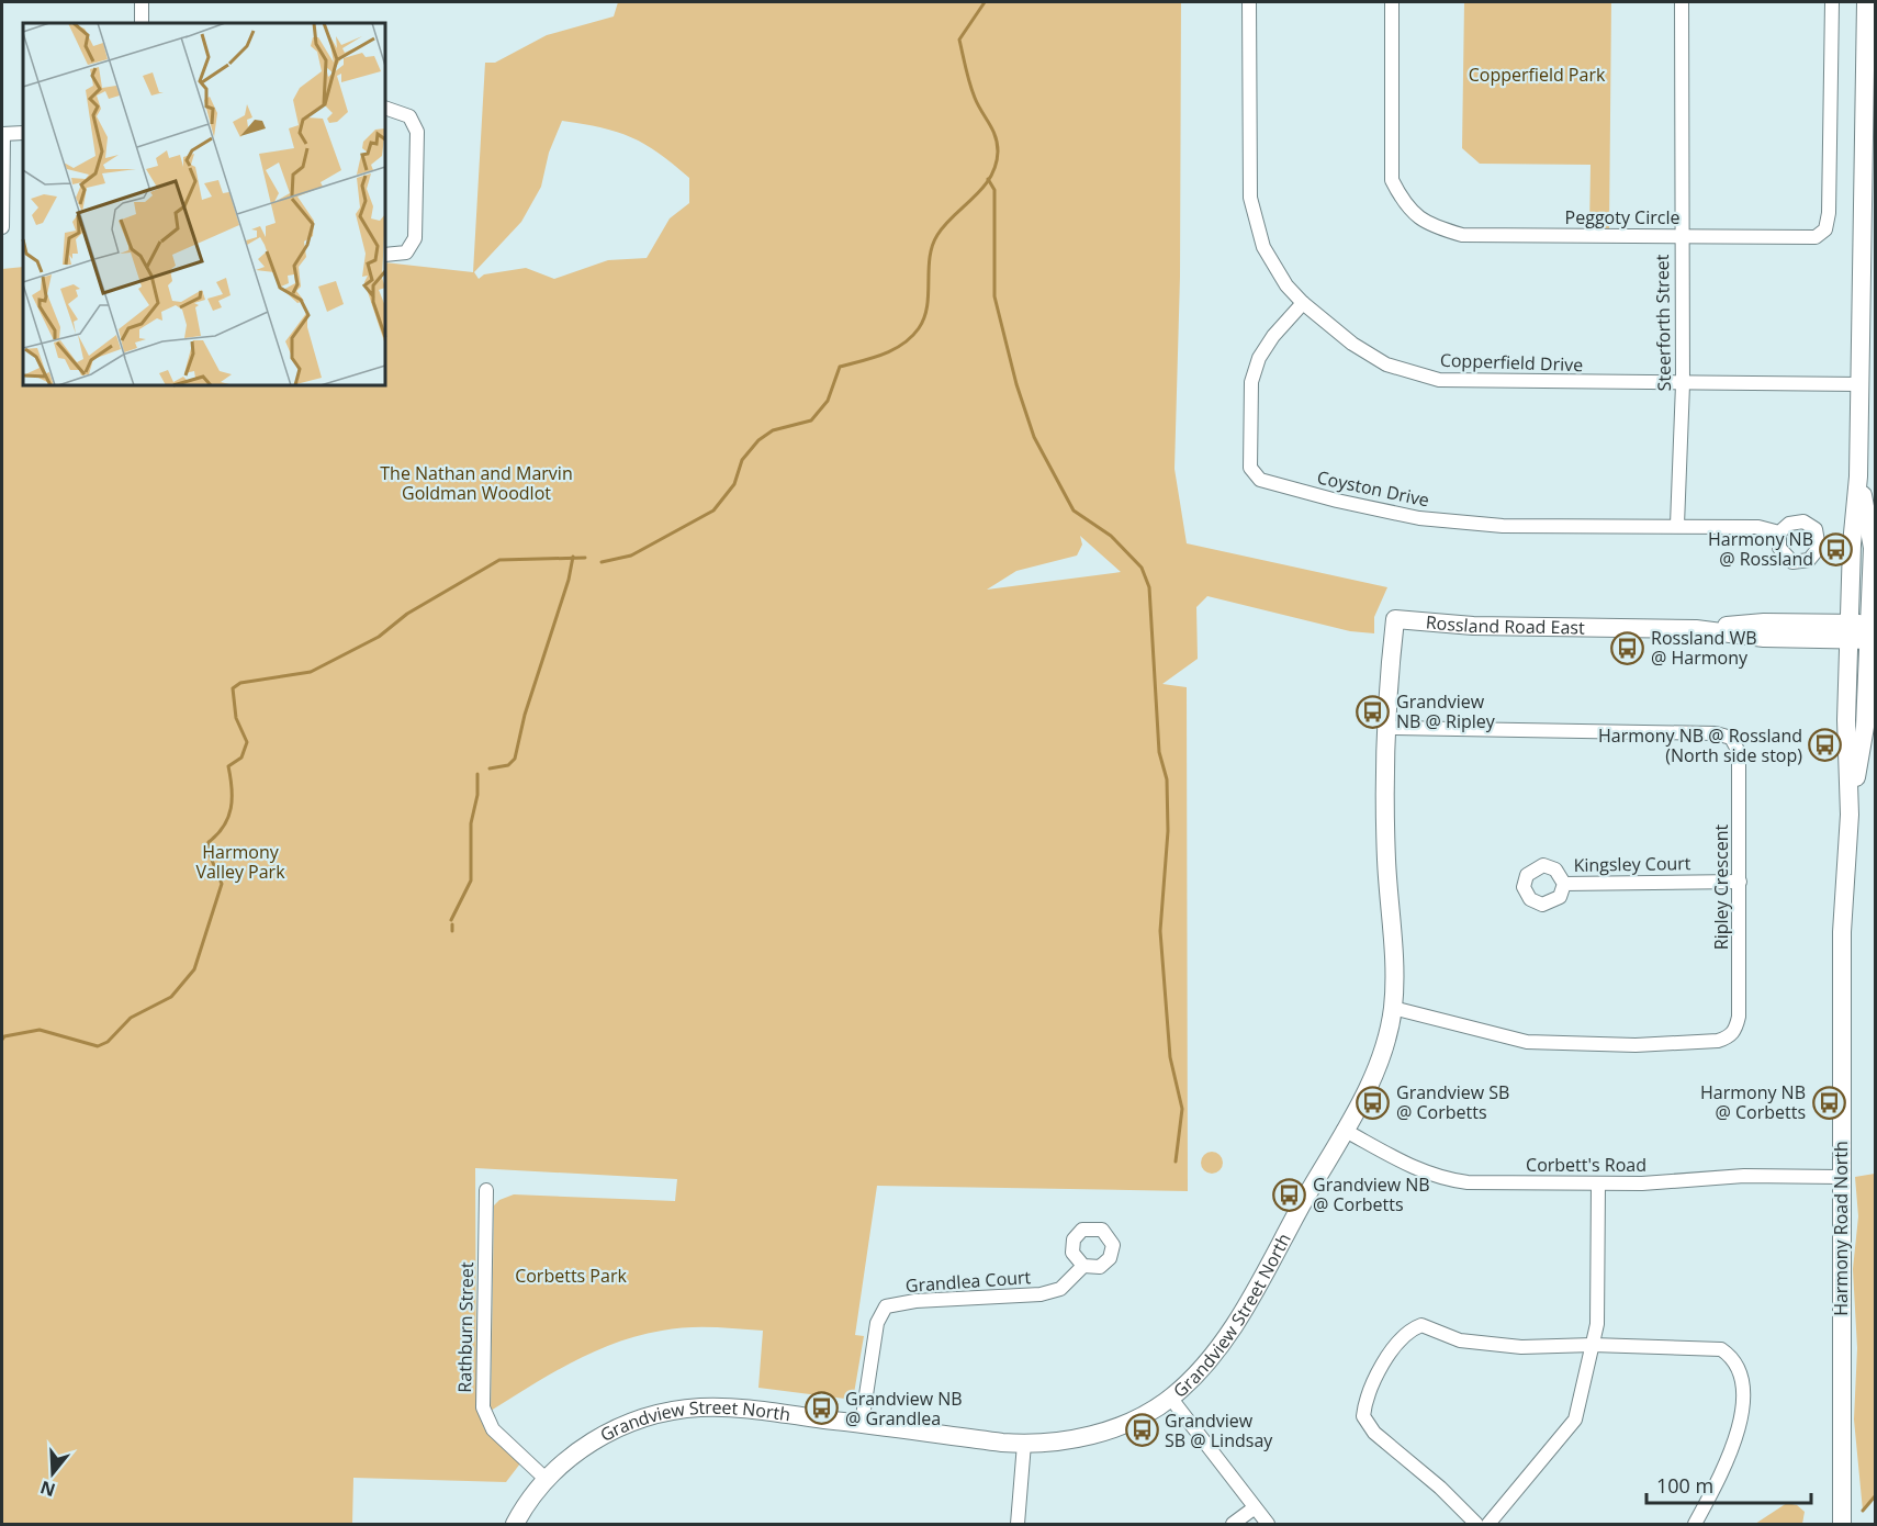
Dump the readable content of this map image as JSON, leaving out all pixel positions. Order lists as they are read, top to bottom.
{
  "streets": {
    "street": [
      "Peggoty Circle",
      "Steerforth Street",
      "Copperfield Drive",
      "Coyston Drive",
      "Rossland Road East",
      "Kingsley Court",
      "Ripley Crescent",
      "Corbett's Road",
      "Harmony Road North",
      "Grandlea Court",
      "Grandview Street North",
      "Rathburn Street"
    ]
  },
  "crossings": [
    ["Peggoty Circle", "Steerforth Street"],
    ["Steerforth Street", "Copperfield Drive"],
    ["Steerforth Street", "Coyston Drive"],
    ["Copperfield Drive", "Coyston Drive"],
    ["Copperfield Drive", "Harmony Road North"],
    ["Rossland Road East", "Harmony Road North"],
    ["Rossland Road East", "Grandview Street North"],
    ["Kingsley Court", "Ripley Crescent"],
    ["Ripley Crescent", "Grandview Street North"],
    ["Corbett's Road", "Harmony Road North"],
    ["Corbett's Road", "Grandview Street North"],
    ["Grandlea Court", "Grandview Street North"],
    ["Grandview Street North", "Rathburn Street"]
  ],
  "parks": [
    "Copperfield Park",
    "The Nathan and Marvin Goldman Woodlot",
    "Harmony Valley Park",
    "Corbetts Park"
  ],
  "places": {
    "bus stop": [
      "Harmony NB @ Rossland",
      "Rossland WB @ Harmony",
      "Grandview NB @ Ripley",
      "Harmony NB @ Rossland (North side stop)",
      "Grandview SB @ Corbetts",
      "Harmony NB @ Corbetts",
      "Grandview NB @ Corbetts",
      "Grandview NB @ Grandlea",
      "Grandview SB @ Lindsay"
    ]
  },
  "scale_bar": "100 m",
  "north": "bottom"
}
